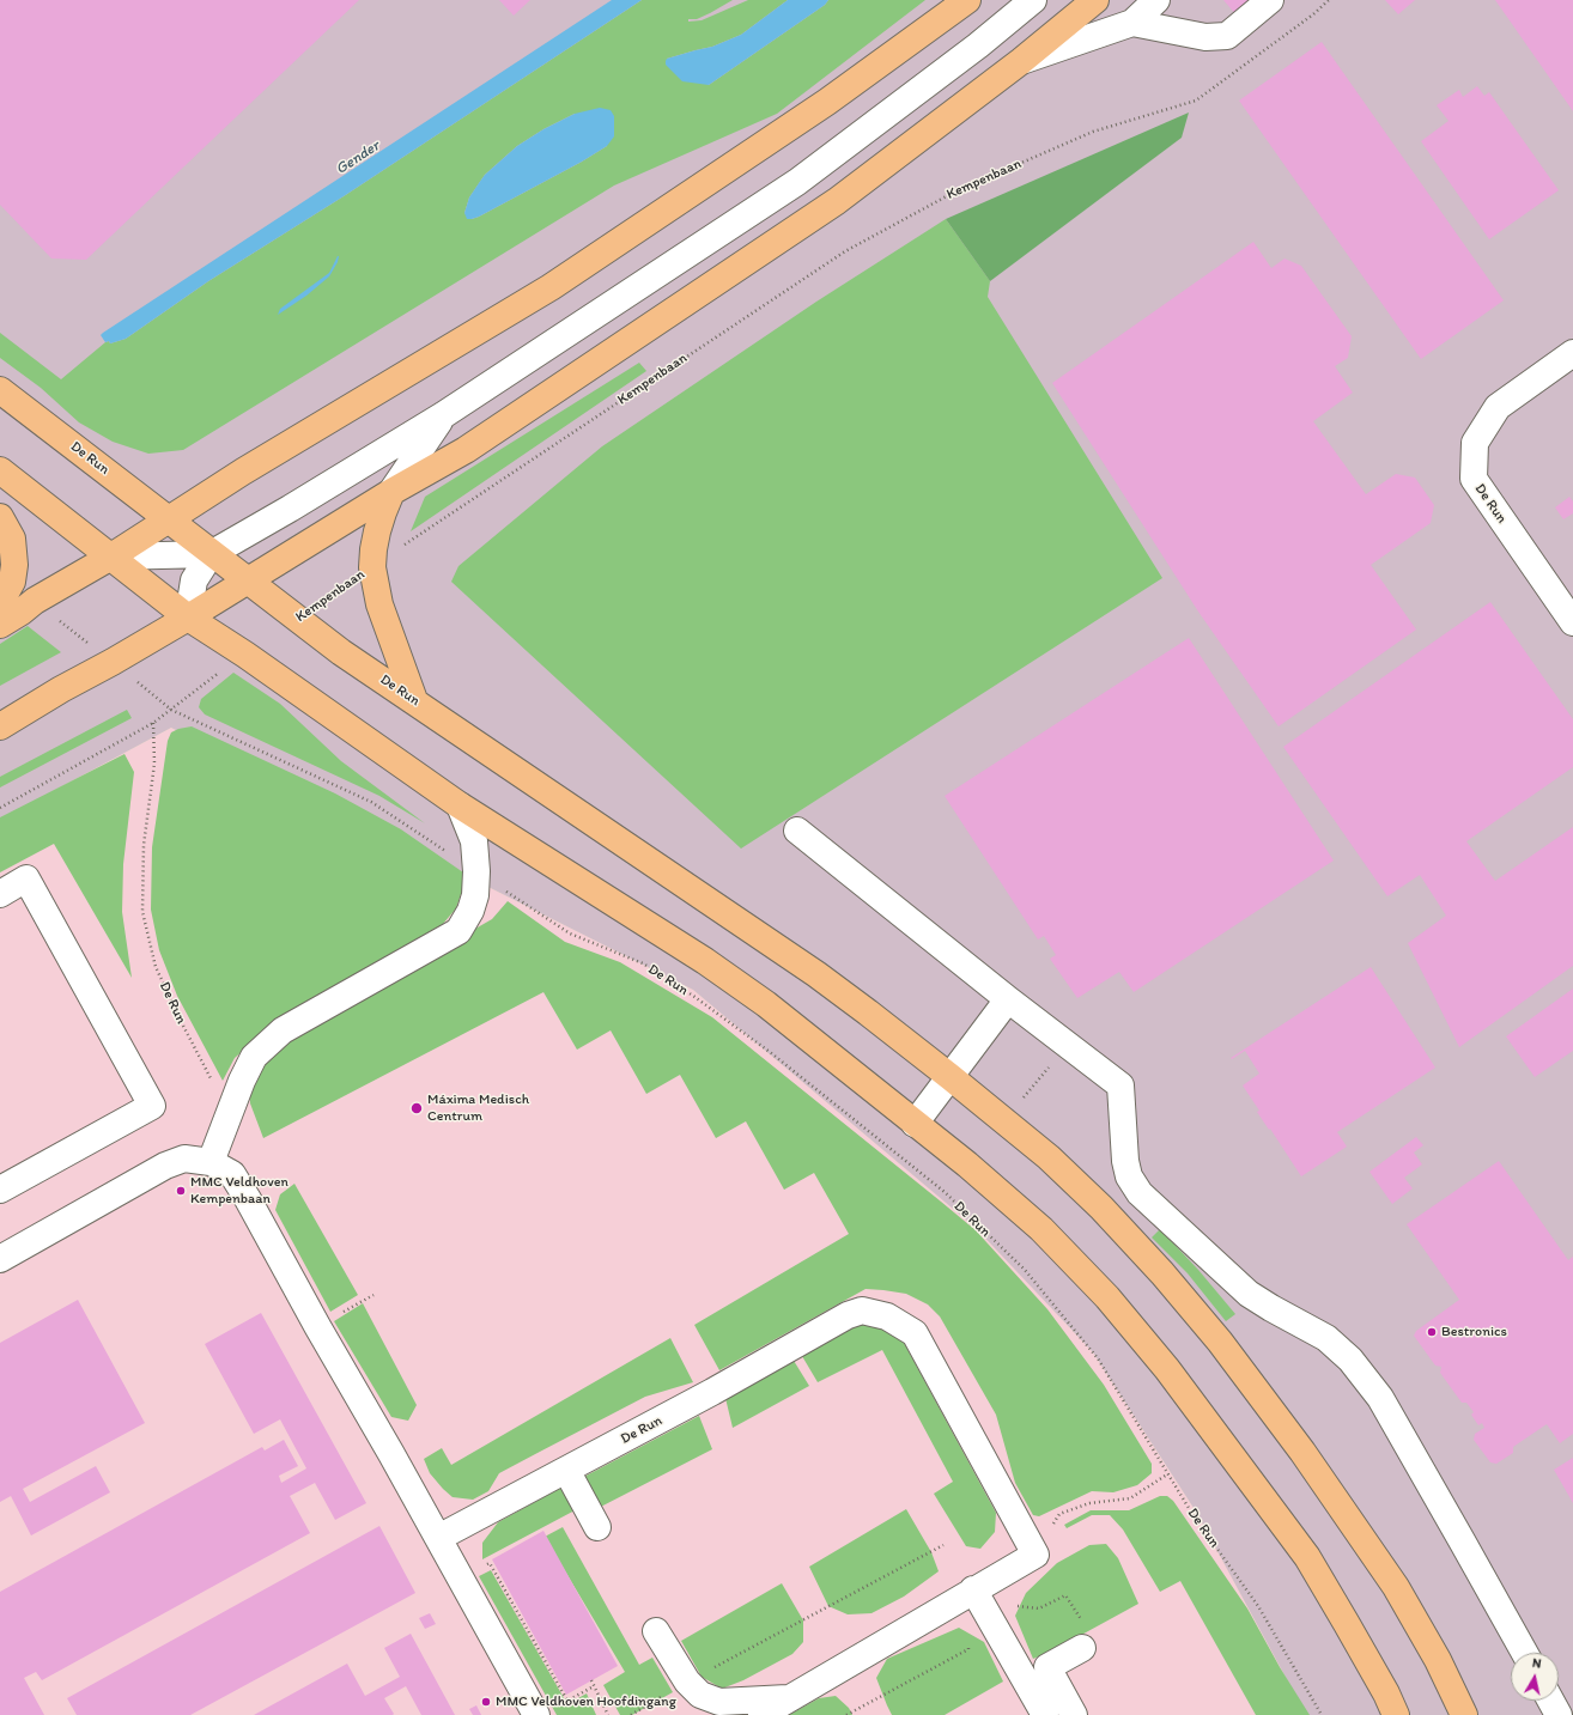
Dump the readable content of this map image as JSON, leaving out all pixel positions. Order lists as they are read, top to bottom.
{
  "streets": {
    "main road": ["De Run"],
    "path": ["Kempenbaan"]
  },
  "crossings": [
    ["Kempenbaan", "De Run"]
  ],
  "water": ["Gender"],
  "places": [
    "Máxima Medisch Centrum",
    "MMC Veldhoven Kempenbaan",
    "Bestronics",
    "MMC Veldhoven Hoofdingang"
  ],
  "north": "top"
}
